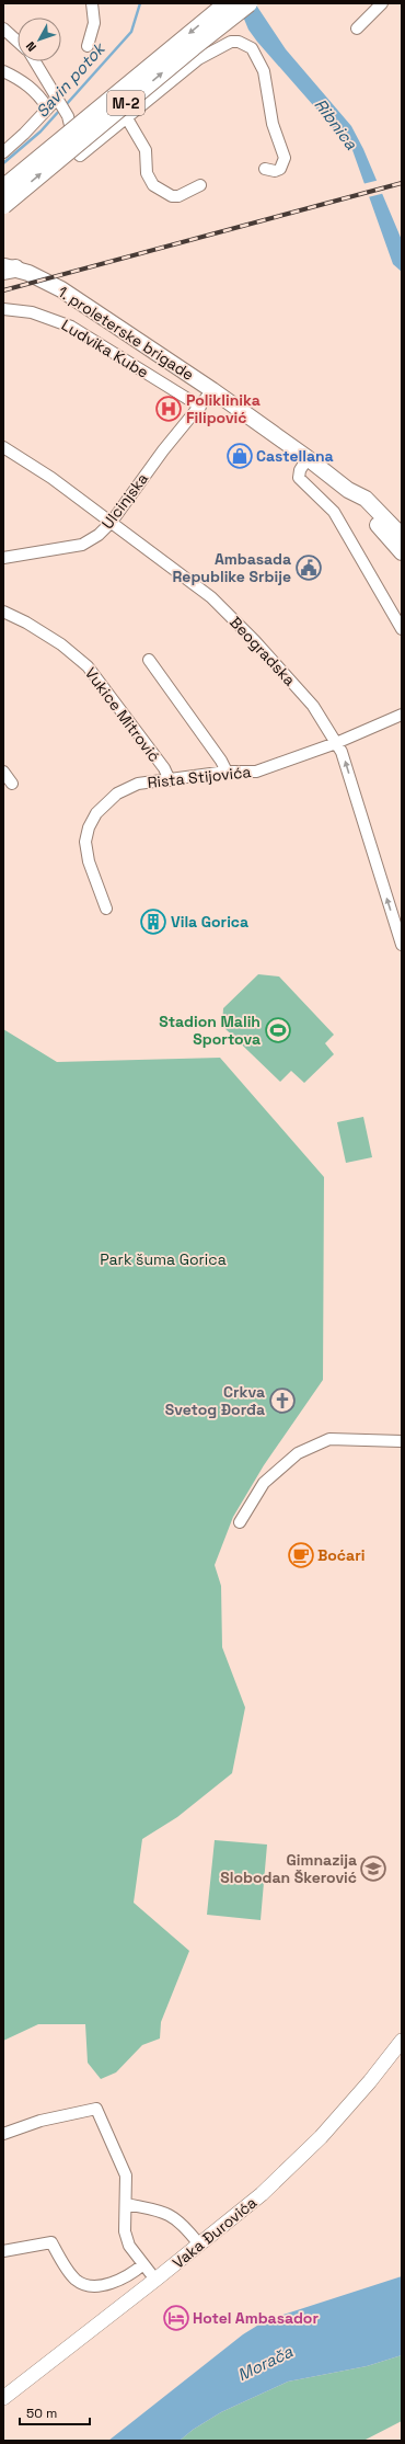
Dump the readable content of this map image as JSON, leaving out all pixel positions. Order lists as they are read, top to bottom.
{
  "streets": {
    "main road": ["M-2", "1. proleterske brigade"],
    "street": [
      "Ludvika Kube",
      "Ulcinjska",
      "Beogradska",
      "Vukice Mitrović",
      "Rista Stijovića",
      "Vaka Đurovića"
    ]
  },
  "crossings": [
    ["1. proleterske brigade", "Ulcinjska"],
    ["Ludvika Kube", "Ulcinjska"],
    ["Ulcinjska", "Beogradska"],
    ["Beogradska", "Rista Stijovića"],
    ["Vukice Mitrović", "Rista Stijovića"]
  ],
  "water": ["Savin potok", "Ribnica", "Morača"],
  "parks": ["Park šuma Gorica"],
  "places": {
    "hospital": ["Poliklinika Filipović"],
    "shop": ["Castellana"],
    "public building": ["Ambasada Republike Srbije"],
    "building": ["Vila Gorica"],
    "sports": ["Stadion Malih Sportova"],
    "church": ["Crkva Svetog Đorđa"],
    "cafe": ["Boćari"],
    "school or university": ["Gimnazija Slobodan Škerović"],
    "hotel": ["Hotel Ambasador"]
  },
  "scale_bar": "50 m",
  "north": "bottom left"
}
